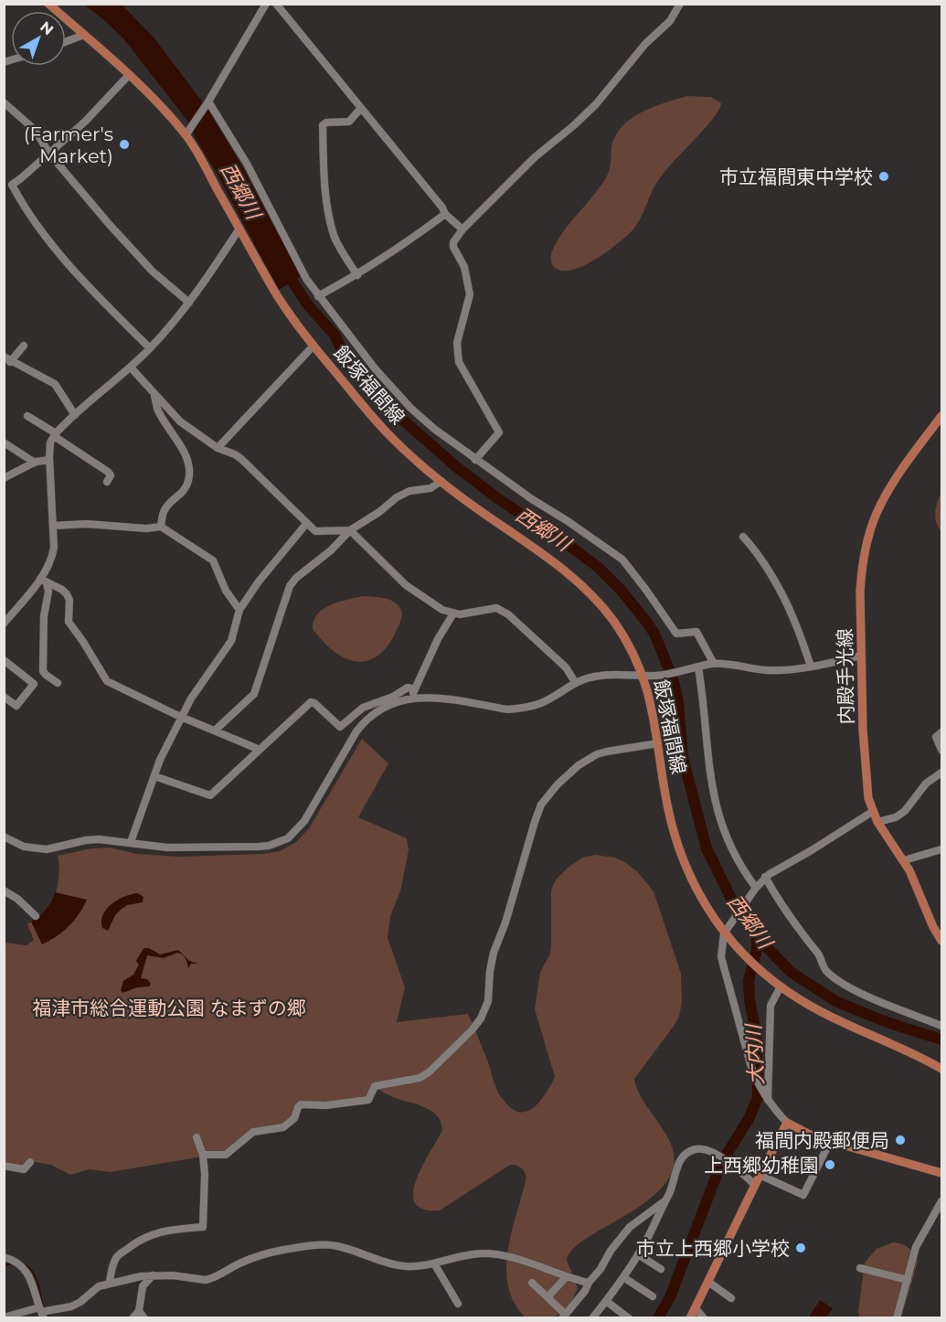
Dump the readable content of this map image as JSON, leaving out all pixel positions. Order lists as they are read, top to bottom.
{
  "streets": {
    "main road": ["飯塚福間線", "内殿手光線"]
  },
  "water": ["西郷川", "大内川"],
  "parks": ["福津市総合運動公園 なまずの郷"],
  "places": [
    "(Farmer's Market)",
    "市立福間東中学校",
    "福間内殿郵便局",
    "上西郷幼稚園",
    "市立上西郷小学校"
  ],
  "north": "top right"
}
